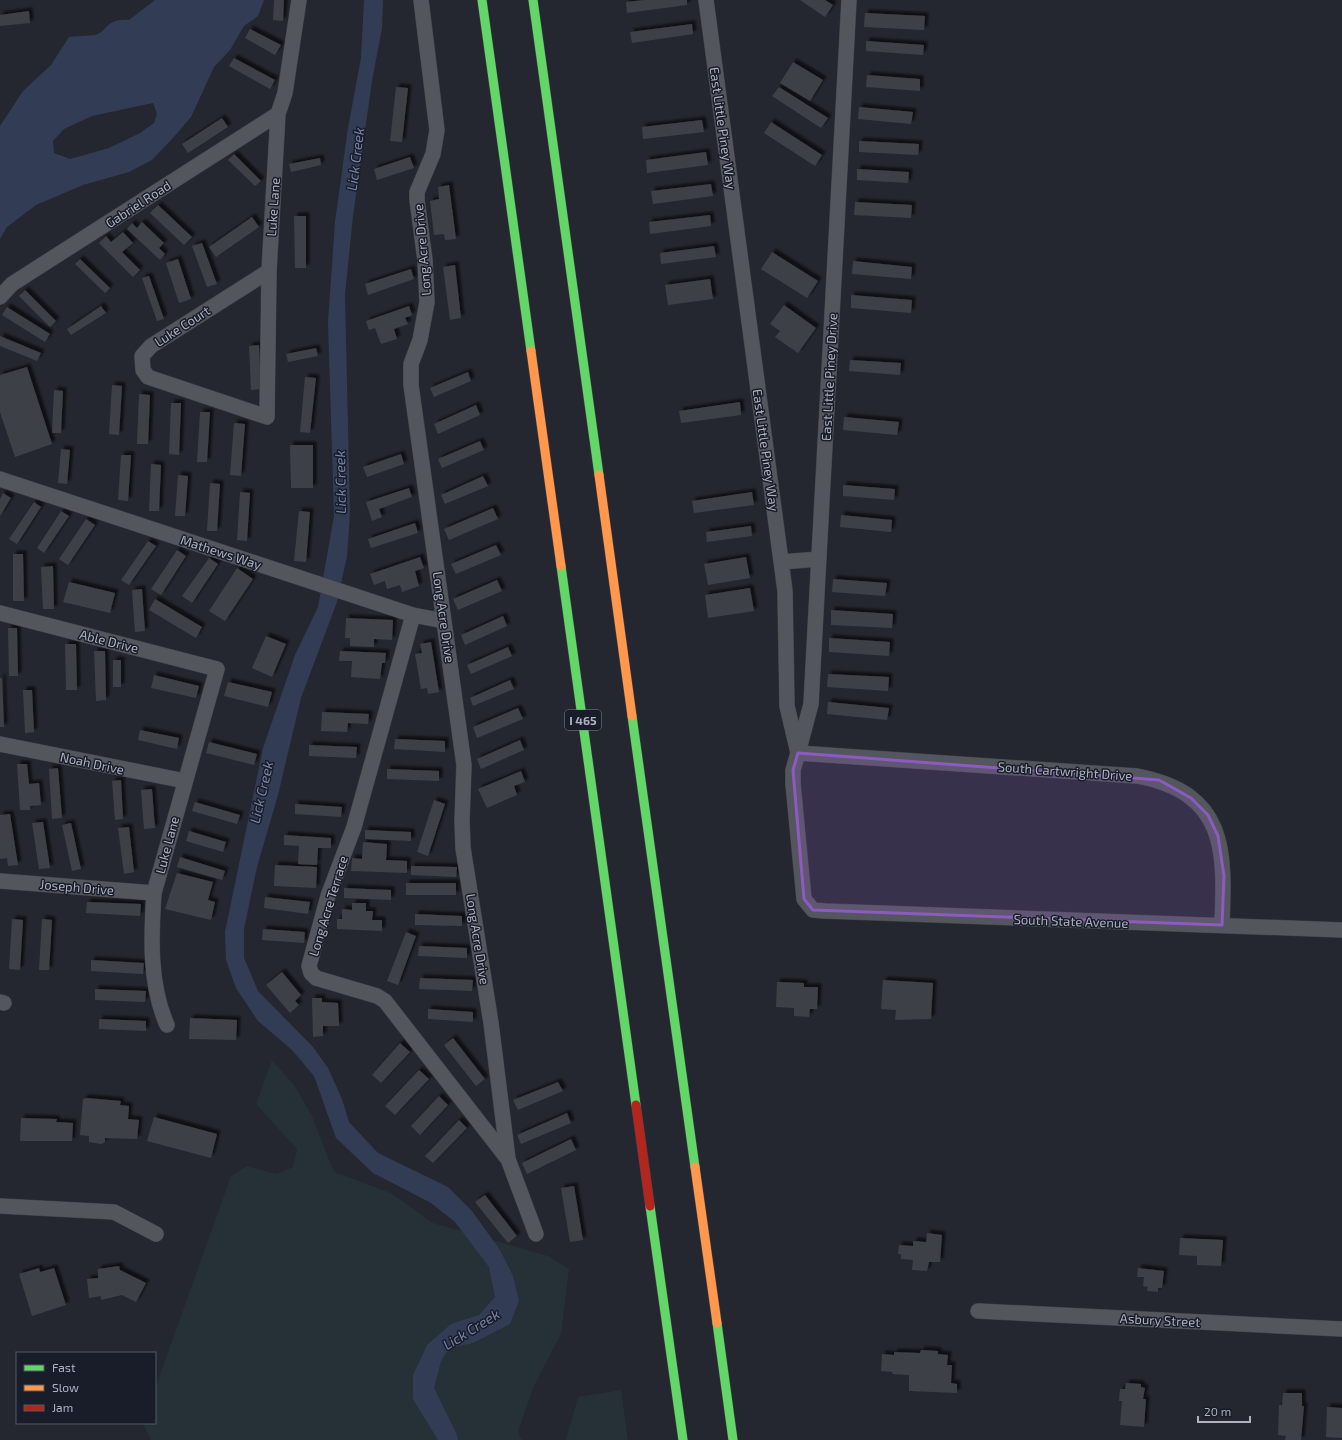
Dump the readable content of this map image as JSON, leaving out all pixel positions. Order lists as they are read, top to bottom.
{
  "streets": {
    "highway": ["I 465"],
    "street": [
      "East Little Piney Way",
      "Gabriel Road",
      "Luke Lane",
      "Long Acre Drive",
      "Luke Court",
      "East Little Piney Drive",
      "Mathews Way",
      "Able Drive",
      "Noah Drive",
      "South Cartwright Drive",
      "Joseph Drive",
      "Long Acre Terrace",
      "South State Avenue",
      "Asbury Street"
    ]
  },
  "crossings": [
    ["East Little Piney Way", "East Little Piney Drive"],
    ["East Little Piney Way", "South Cartwright Drive"],
    ["East Little Piney Way", "South State Avenue"],
    ["Gabriel Road", "Luke Lane"],
    ["Luke Lane", "Luke Court"],
    ["Luke Lane", "Able Drive"],
    ["Luke Lane", "Noah Drive"],
    ["Luke Lane", "Joseph Drive"],
    ["Long Acre Drive", "Mathews Way"],
    ["Long Acre Drive", "Long Acre Terrace"],
    ["East Little Piney Drive", "South Cartwright Drive"],
    ["Mathews Way", "Long Acre Terrace"],
    ["South Cartwright Drive", "South State Avenue"]
  ],
  "water": ["Lick Creek"],
  "legend": ["Fast", "Slow", "Jam"],
  "scale_bar": "20 m"
}
